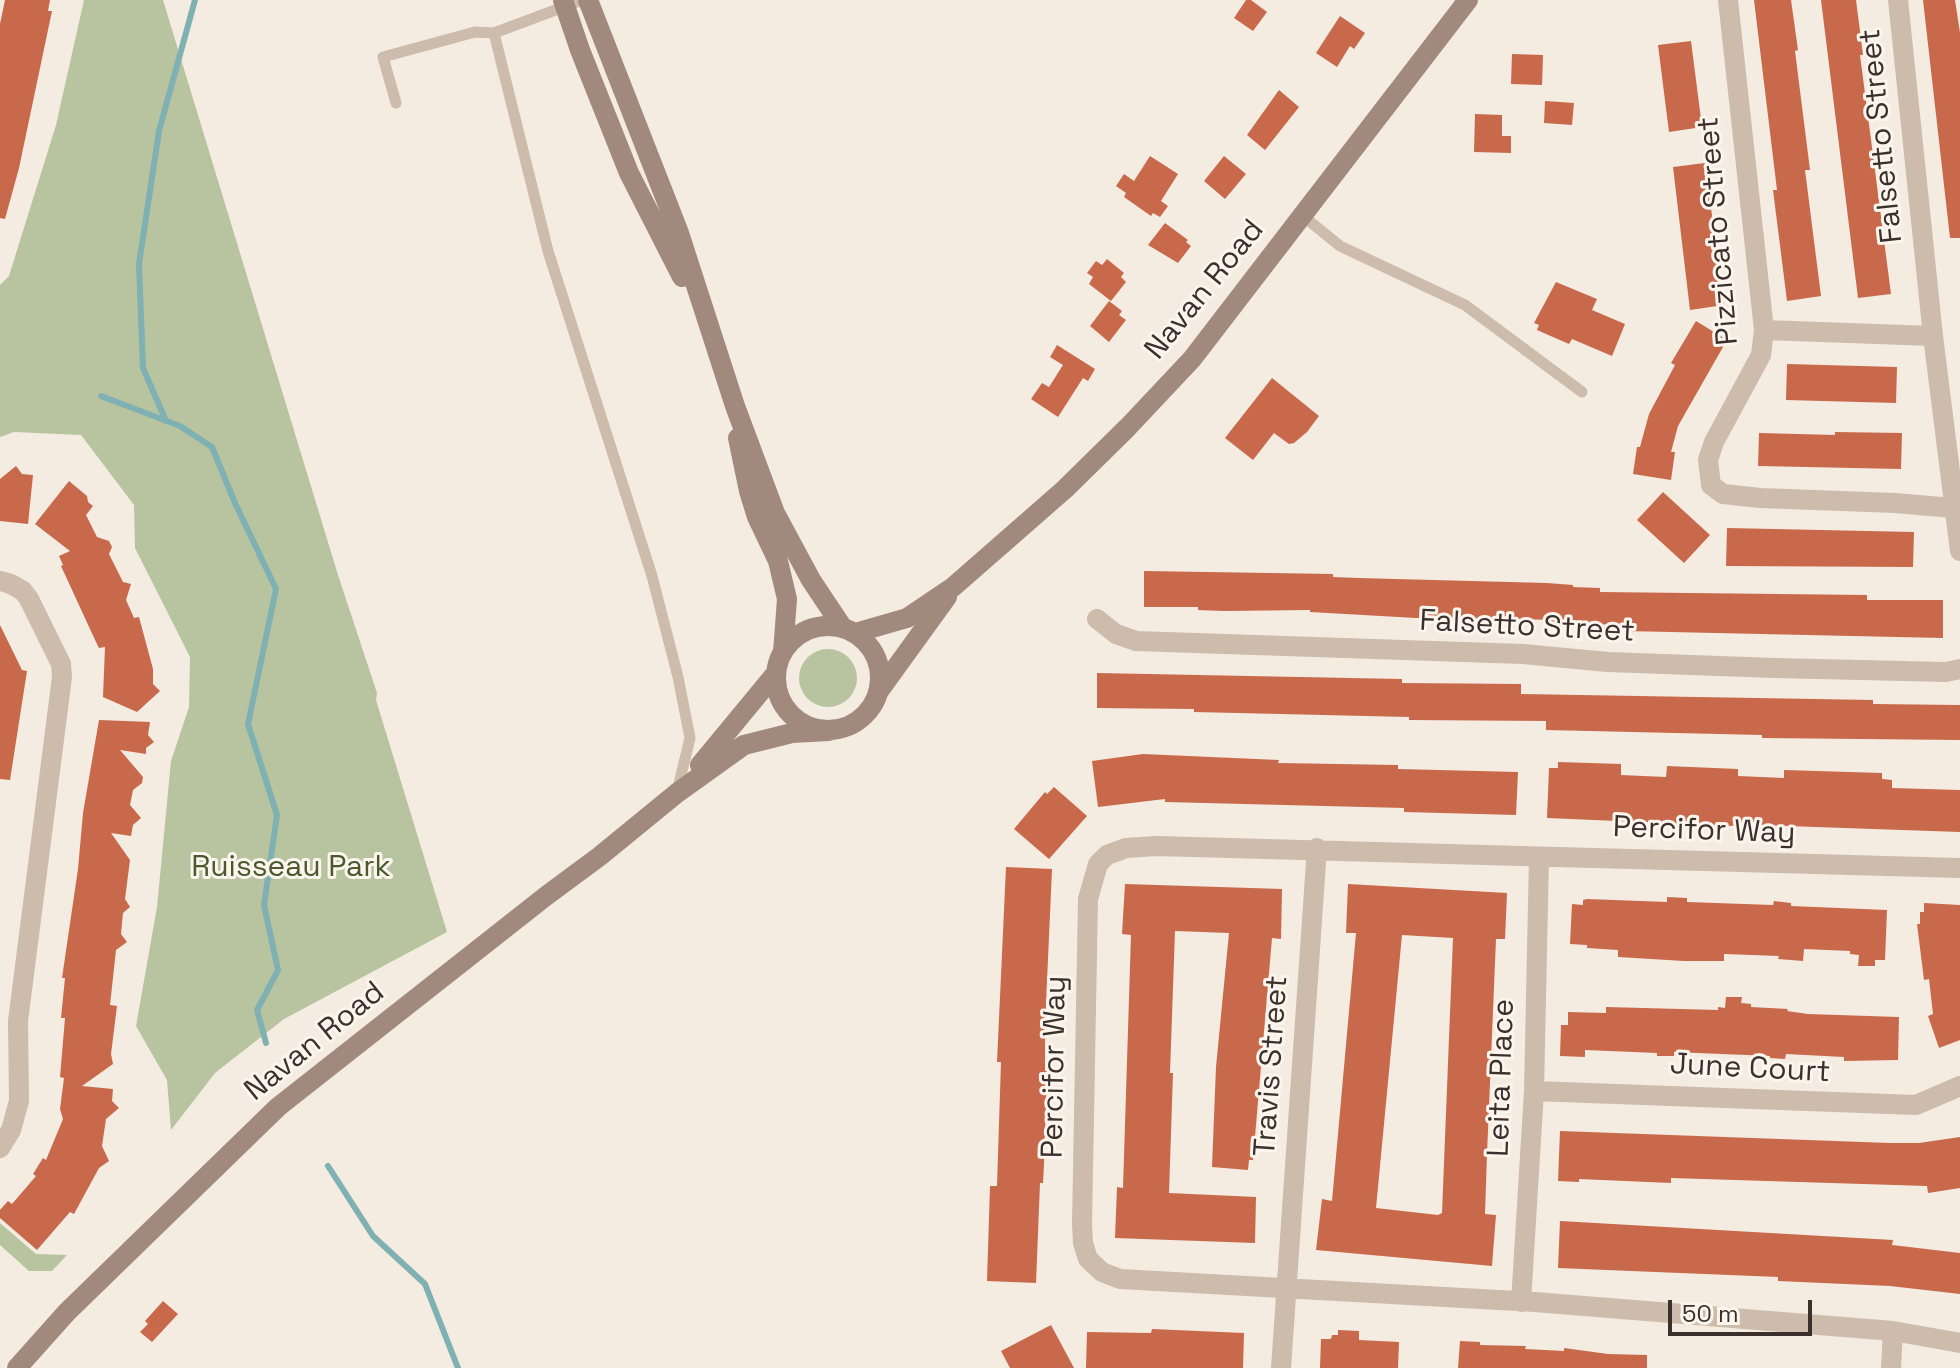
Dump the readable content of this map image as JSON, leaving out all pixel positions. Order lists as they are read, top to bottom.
{
  "streets": {
    "main road": ["Navan Road"],
    "street": [
      "Falsetto Street",
      "Pizzicato Street",
      "Percifor Way",
      "Travis Street",
      "June Court",
      "Leita Place"
    ]
  },
  "crossings": [
    ["Falsetto Street", "Pizzicato Street"],
    ["Percifor Way", "Travis Street"],
    ["Percifor Way", "Leita Place"],
    ["June Court", "Leita Place"]
  ],
  "parks": ["Ruisseau Park"],
  "scale_bar": "50 m"
}
